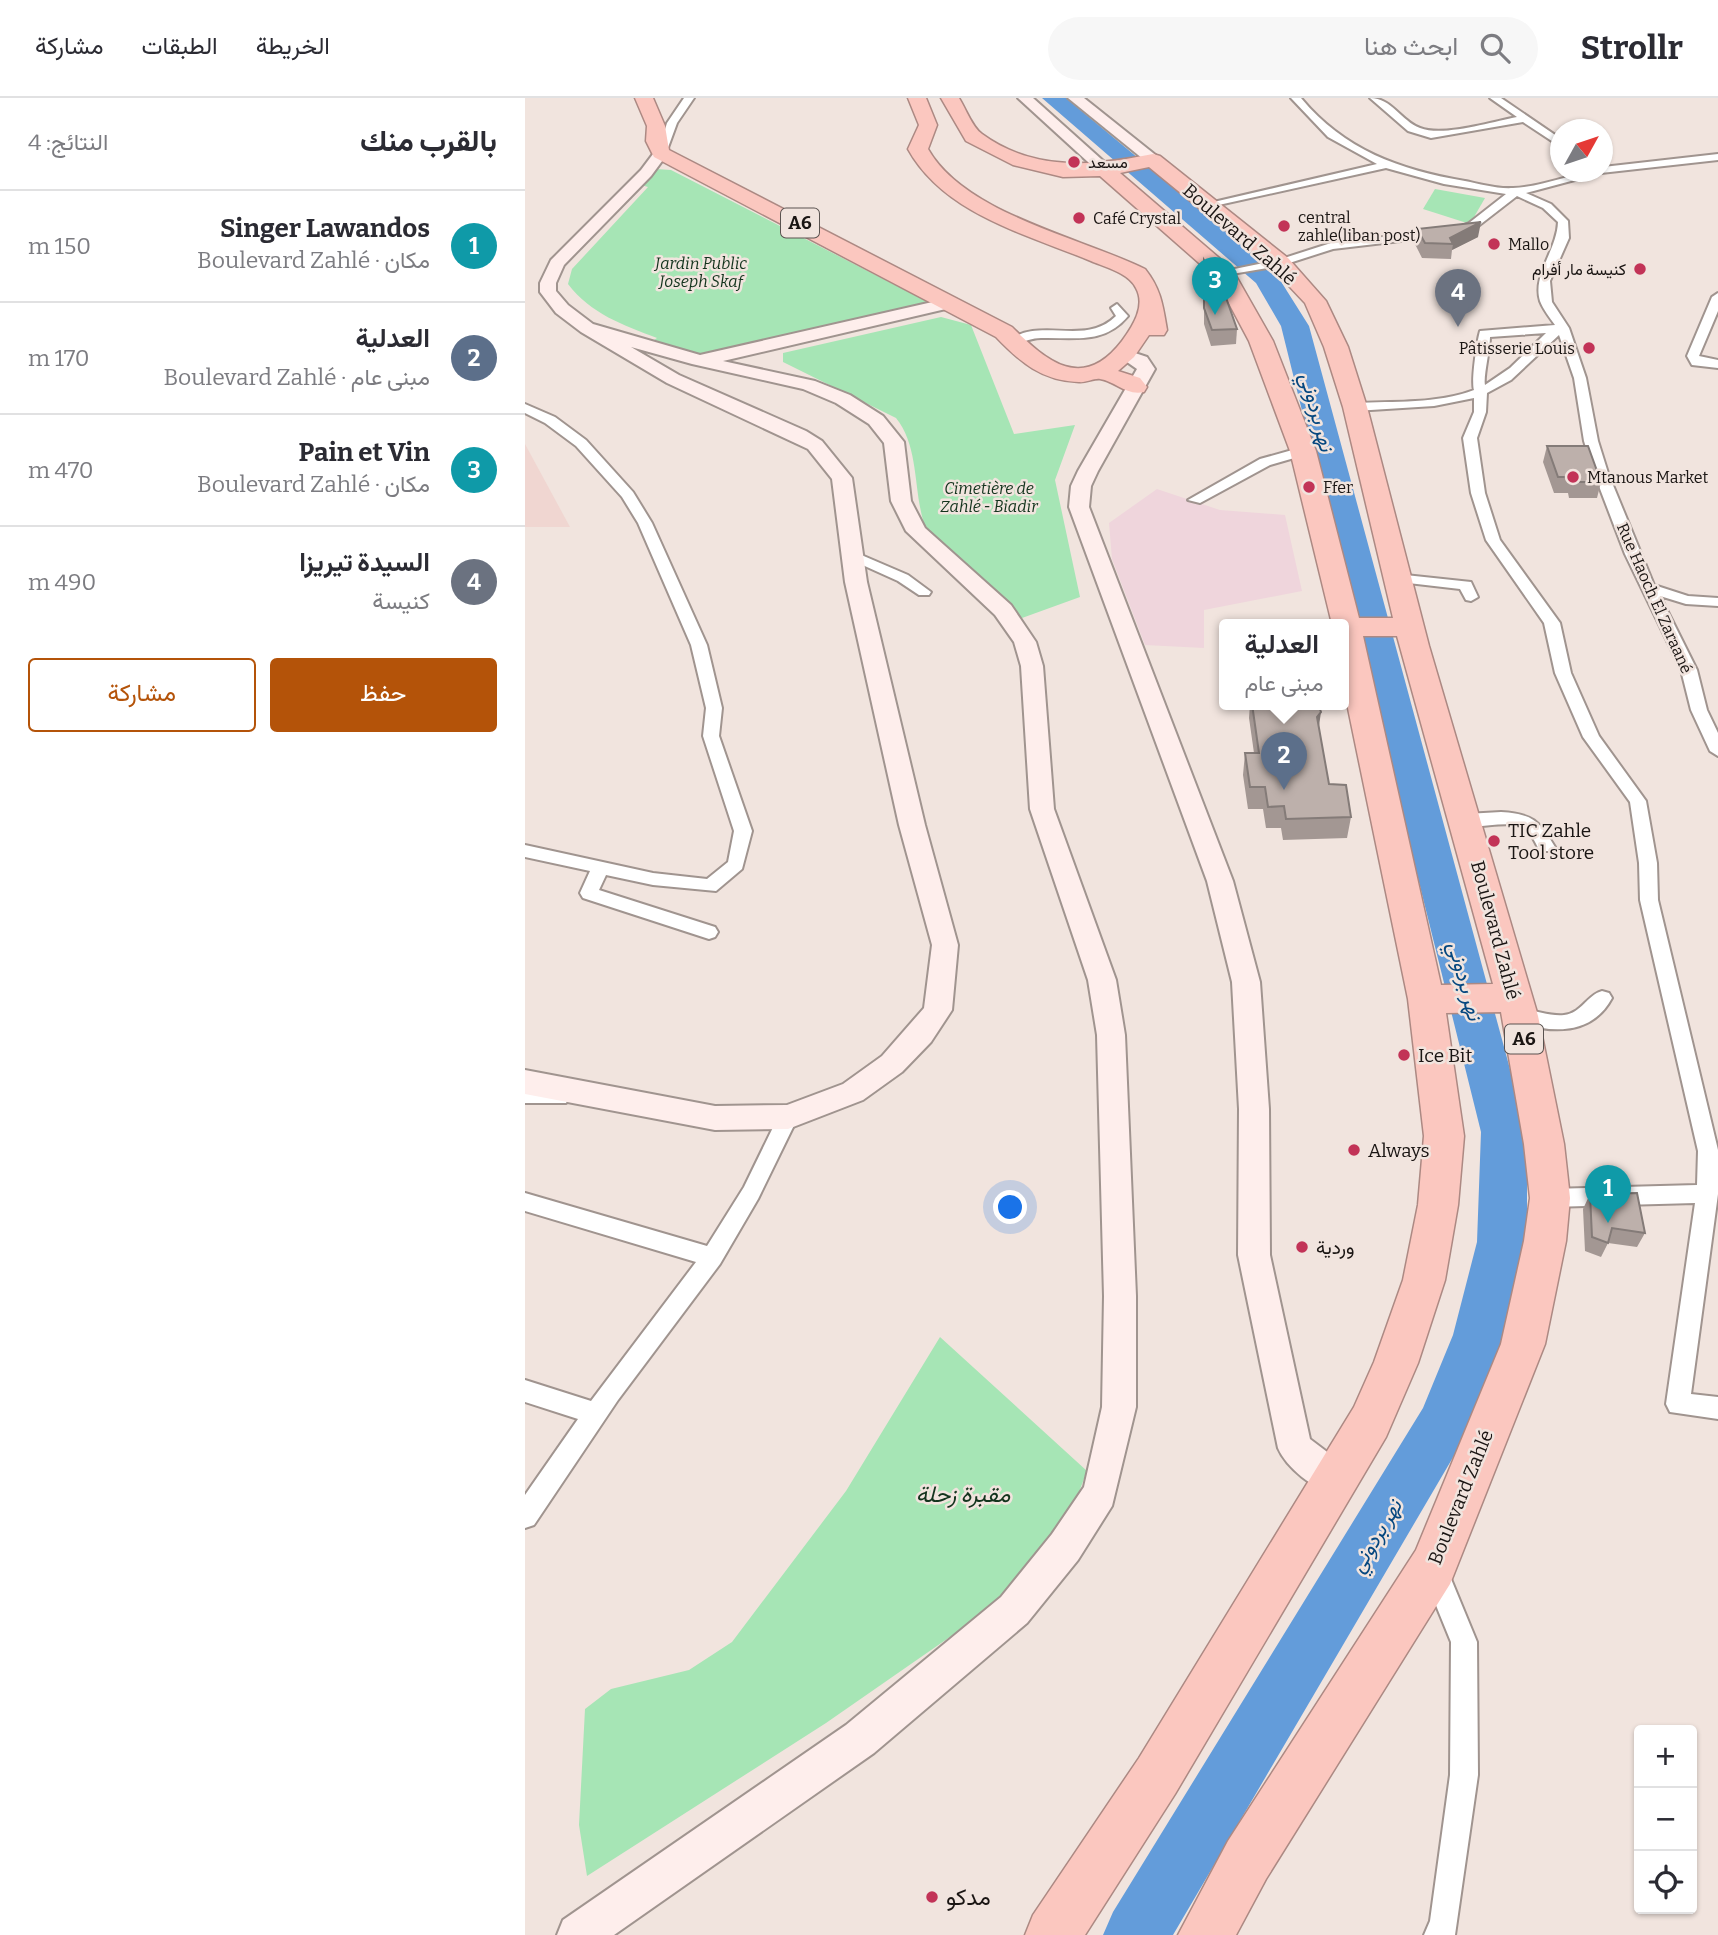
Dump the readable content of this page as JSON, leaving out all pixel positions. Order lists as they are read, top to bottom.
{
  "streets": {
    "highway": ["A6", "Boulevard Zahlé"],
    "street": ["Rue Haoch El Zaraané"]
  },
  "crossings": [
    ["A6", "Boulevard Zahlé"]
  ],
  "water": ["نهر بردوني"],
  "parks": ["Jardin Public Joseph Skaf", "Cimetière de Zahlé - Biadir", "مقبرة زحلة"],
  "places": [
    "مسعد",
    "Café Crystal",
    "central zahle(liban post)",
    "Mallo",
    "كنيسة مار أفرام",
    "Pâtisserie Louis",
    "Mtanous Market",
    "Ffer",
    "TIC Zahle Tool store",
    "Ice Bit",
    "Always",
    "وردية",
    "مدكو"
  ],
  "north": "top right",
  "page": {
    "header": "Strollr",
    "search": "ابحث هنا",
    "nav": ["الخريطة", "الطبقات", "مشاركة"],
    "heading": ["بالقرب منك", "النتائج: 4"],
    "list": [
      {
        "mark": "1",
        "name": "Singer Lawandos",
        "note": "مكان · Boulevard Zahlé",
        "value": "150 m"
      },
      {
        "mark": "2",
        "name": "العدلية",
        "note": "مبنى عام · Boulevard Zahlé",
        "value": "170 m"
      },
      {
        "mark": "3",
        "name": "Pain et Vin",
        "note": "مكان · Boulevard Zahlé",
        "value": "470 m"
      },
      {
        "mark": "4",
        "name": "السيدة تيريزا",
        "note": "كنيسة",
        "value": "490 m"
      }
    ],
    "pins": [
      "3",
      "4",
      "2",
      "1"
    ],
    "popup": ["العدلية", "مبنى عام"],
    "buttons": ["حفظ", "مشاركة"],
    "map_buttons": ["+", "−"]
  }
}
